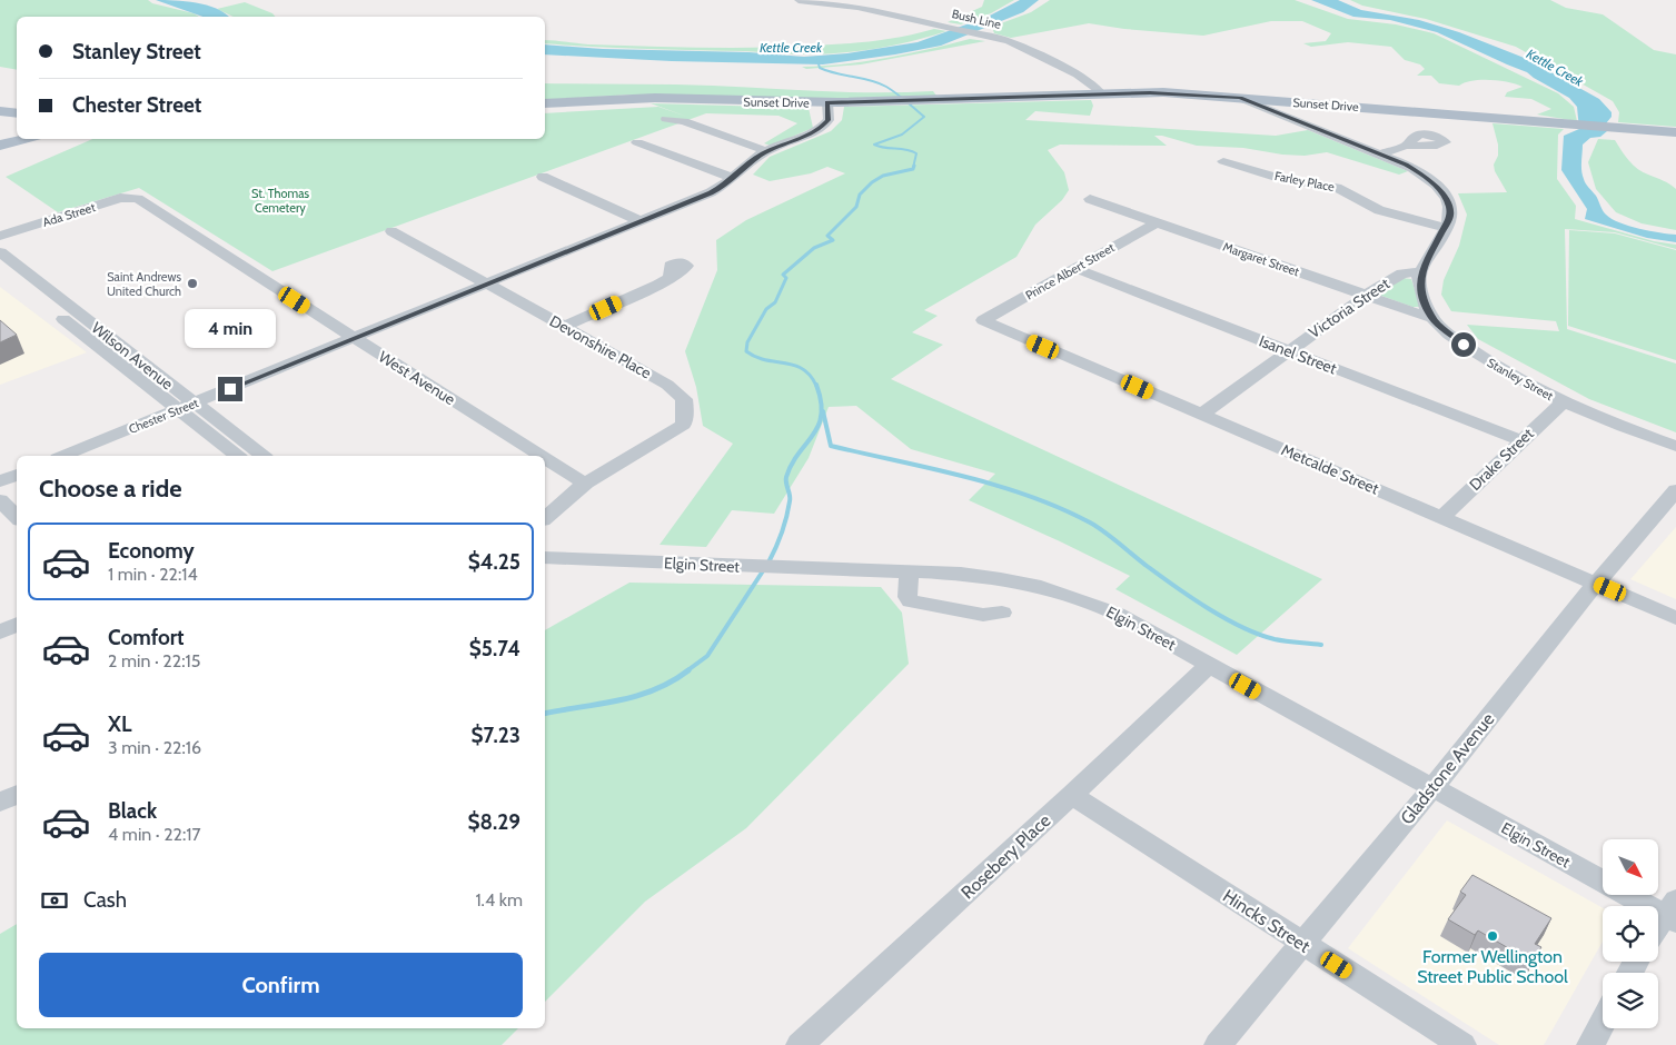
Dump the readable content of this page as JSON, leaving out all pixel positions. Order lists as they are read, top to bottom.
{
  "streets": {
    "main road": ["Sunset Drive"],
    "street": [
      "Bush Line",
      "Farley Place",
      "Ada Street",
      "Margaret Street",
      "Prince Albert Street",
      "Victoria Street",
      "Devonshire Place",
      "Isanel Street",
      "Wilson Avenue",
      "West Avenue",
      "Stanley Street",
      "Chester Street",
      "Drake Street",
      "Metcalde Street",
      "Elgin Street",
      "Gladstone Avenue",
      "Rosebery Place",
      "Hincks Street"
    ]
  },
  "crossings": [
    ["Bush Line", "Sunset Drive"],
    ["Sunset Drive", "Chester Street"],
    ["Ada Street", "West Avenue"],
    ["Margaret Street", "Prince Albert Street"],
    ["Margaret Street", "Victoria Street"],
    ["Margaret Street", "Stanley Street"],
    ["Prince Albert Street", "Isanel Street"],
    ["Prince Albert Street", "Metcalde Street"],
    ["Victoria Street", "Isanel Street"],
    ["Victoria Street", "Stanley Street"],
    ["Victoria Street", "Metcalde Street"],
    ["Devonshire Place", "West Avenue"],
    ["Devonshire Place", "Chester Street"],
    ["Isanel Street", "Drake Street"],
    ["Wilson Avenue", "Chester Street"],
    ["West Avenue", "Chester Street"],
    ["Stanley Street", "Drake Street"],
    ["Drake Street", "Metcalde Street"],
    ["Metcalde Street", "Gladstone Avenue"],
    ["Elgin Street", "Gladstone Avenue"],
    ["Elgin Street", "Rosebery Place"],
    ["Gladstone Avenue", "Hincks Street"],
    ["Rosebery Place", "Hincks Street"]
  ],
  "water": ["Kettle Creek"],
  "parks": ["St. Thomas Cemetery"],
  "places": ["Saint Andrews United Church", "Former Wellington Street Public School"],
  "north": "bottom right",
  "page": {
    "banner": ["Stanley Street", "Chester Street"],
    "bubble": "4 min",
    "heading": "Choose a ride",
    "list": [
      {
        "name": "Economy",
        "note": "1 min · 22:14",
        "value": "$4.25"
      },
      {
        "name": "Comfort",
        "note": "2 min · 22:15",
        "value": "$5.74"
      },
      {
        "name": "XL",
        "note": "3 min · 22:16",
        "value": "$7.23"
      },
      {
        "name": "Black",
        "note": "4 min · 22:17",
        "value": "$8.29"
      }
    ],
    "pay": ["Cash", "1.4 km"],
    "buttons": "Confirm"
  }
}
